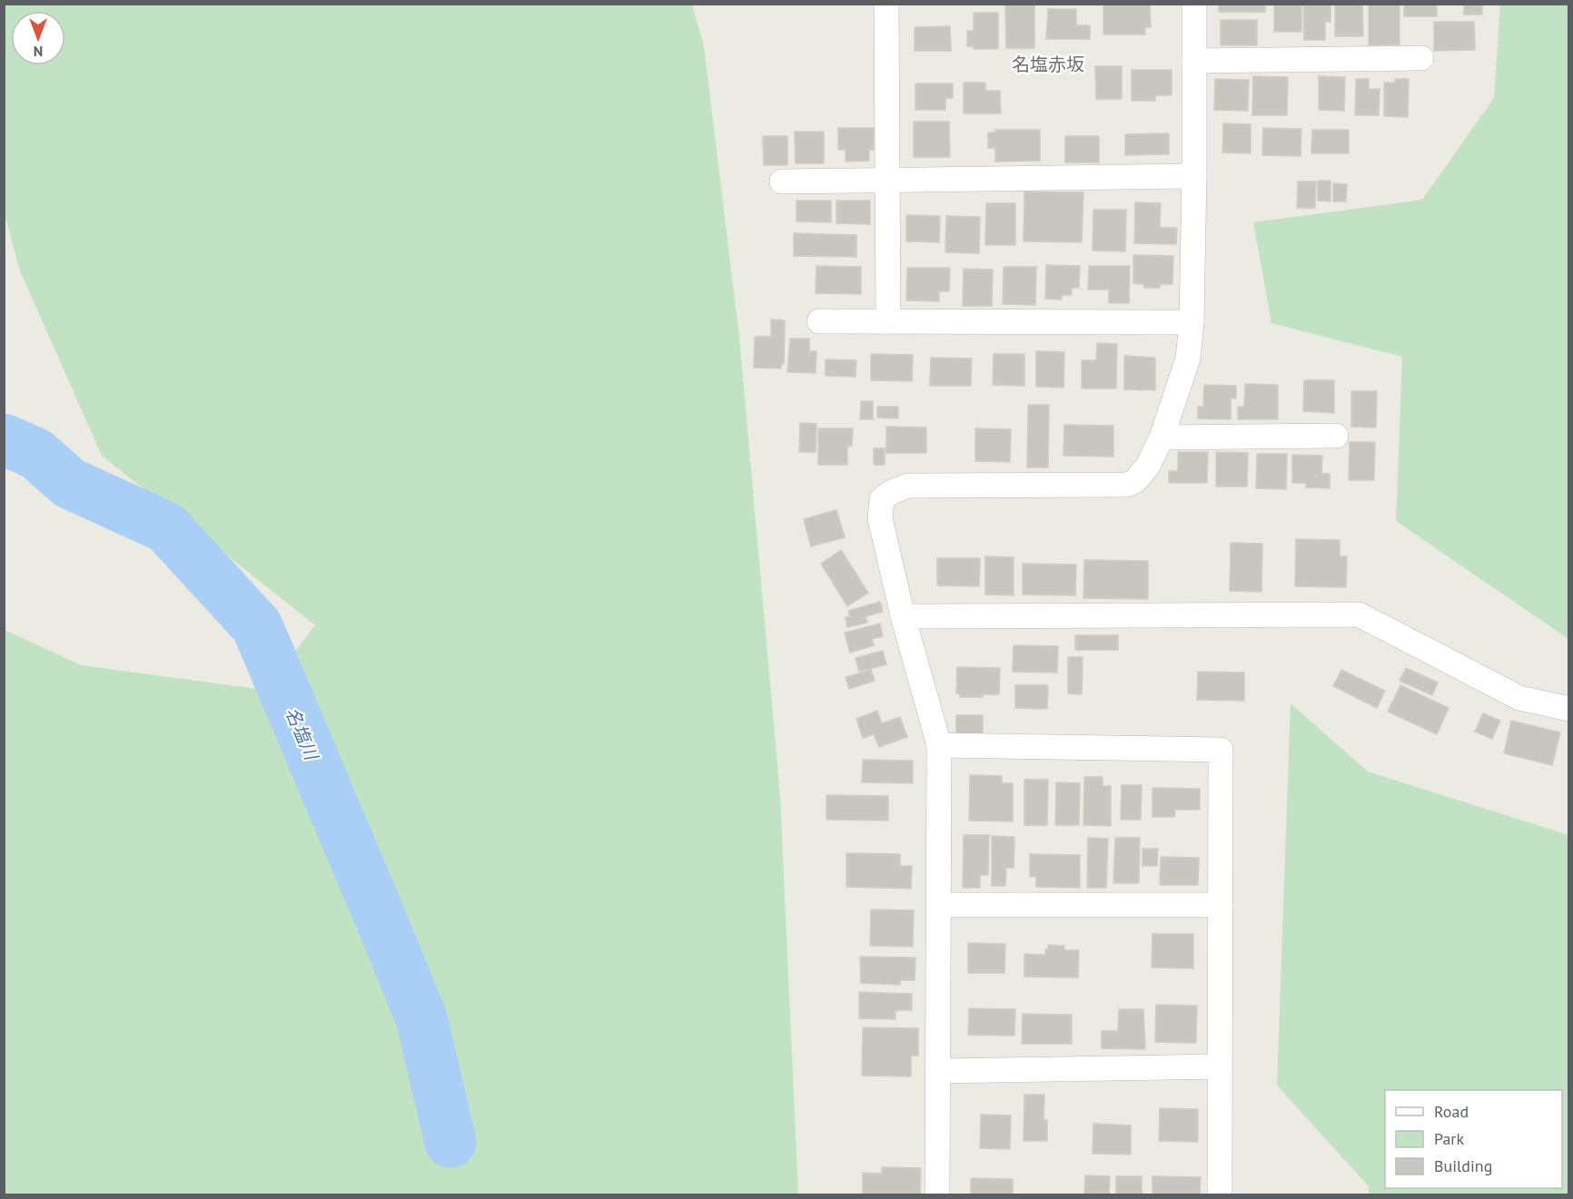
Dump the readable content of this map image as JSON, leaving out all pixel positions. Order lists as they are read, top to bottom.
{
  "districts": ["名塩赤坂"],
  "water": ["名塩川"],
  "legend": ["Road", "Park", "Building"],
  "north": "bottom"
}
